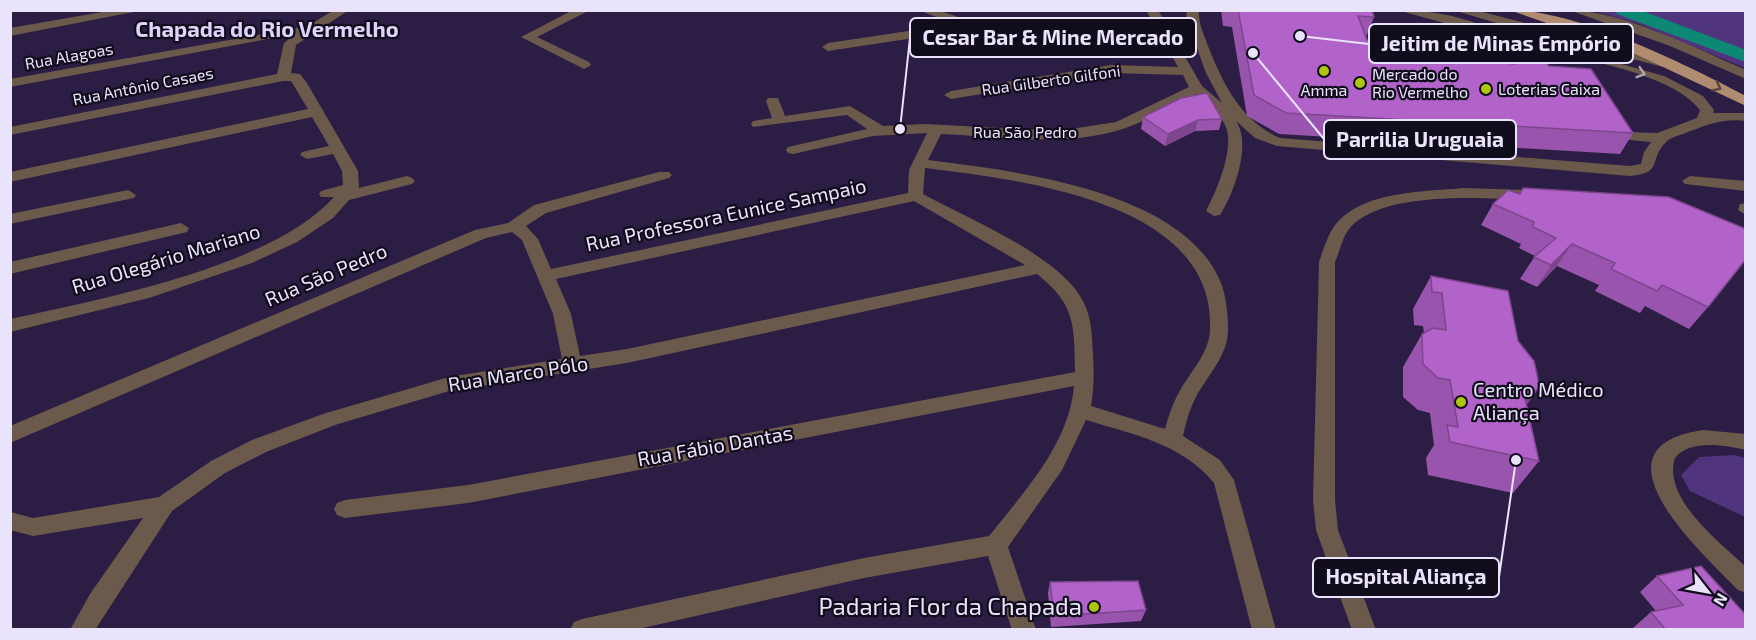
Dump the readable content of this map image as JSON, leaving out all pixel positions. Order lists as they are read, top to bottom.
{
  "streets": {
    "street": [
      "Rua Alagoas",
      "Rua Gilberto Gilfoni",
      "Rua Antônio Casaes",
      "Rua São Pedro",
      "Rua Professora Eunice Sampaio",
      "Rua Olegário Mariano",
      "Rua Marco Pólo",
      "Rua Fábio Dantas"
    ]
  },
  "districts": ["Chapada do Rio Vermelho"],
  "places": [
    "Jeitim de Minas Empório",
    "Parrilia Uruguaia",
    "Amma",
    "Mercado do Rio Vermelho",
    "Loterias Caixa",
    "Cesar Bar & Mine Mercado",
    "Centro Médico Aliança",
    "Hospital Aliança",
    "Padaria Flor da Chapada"
  ],
  "north": "bottom right"
}
